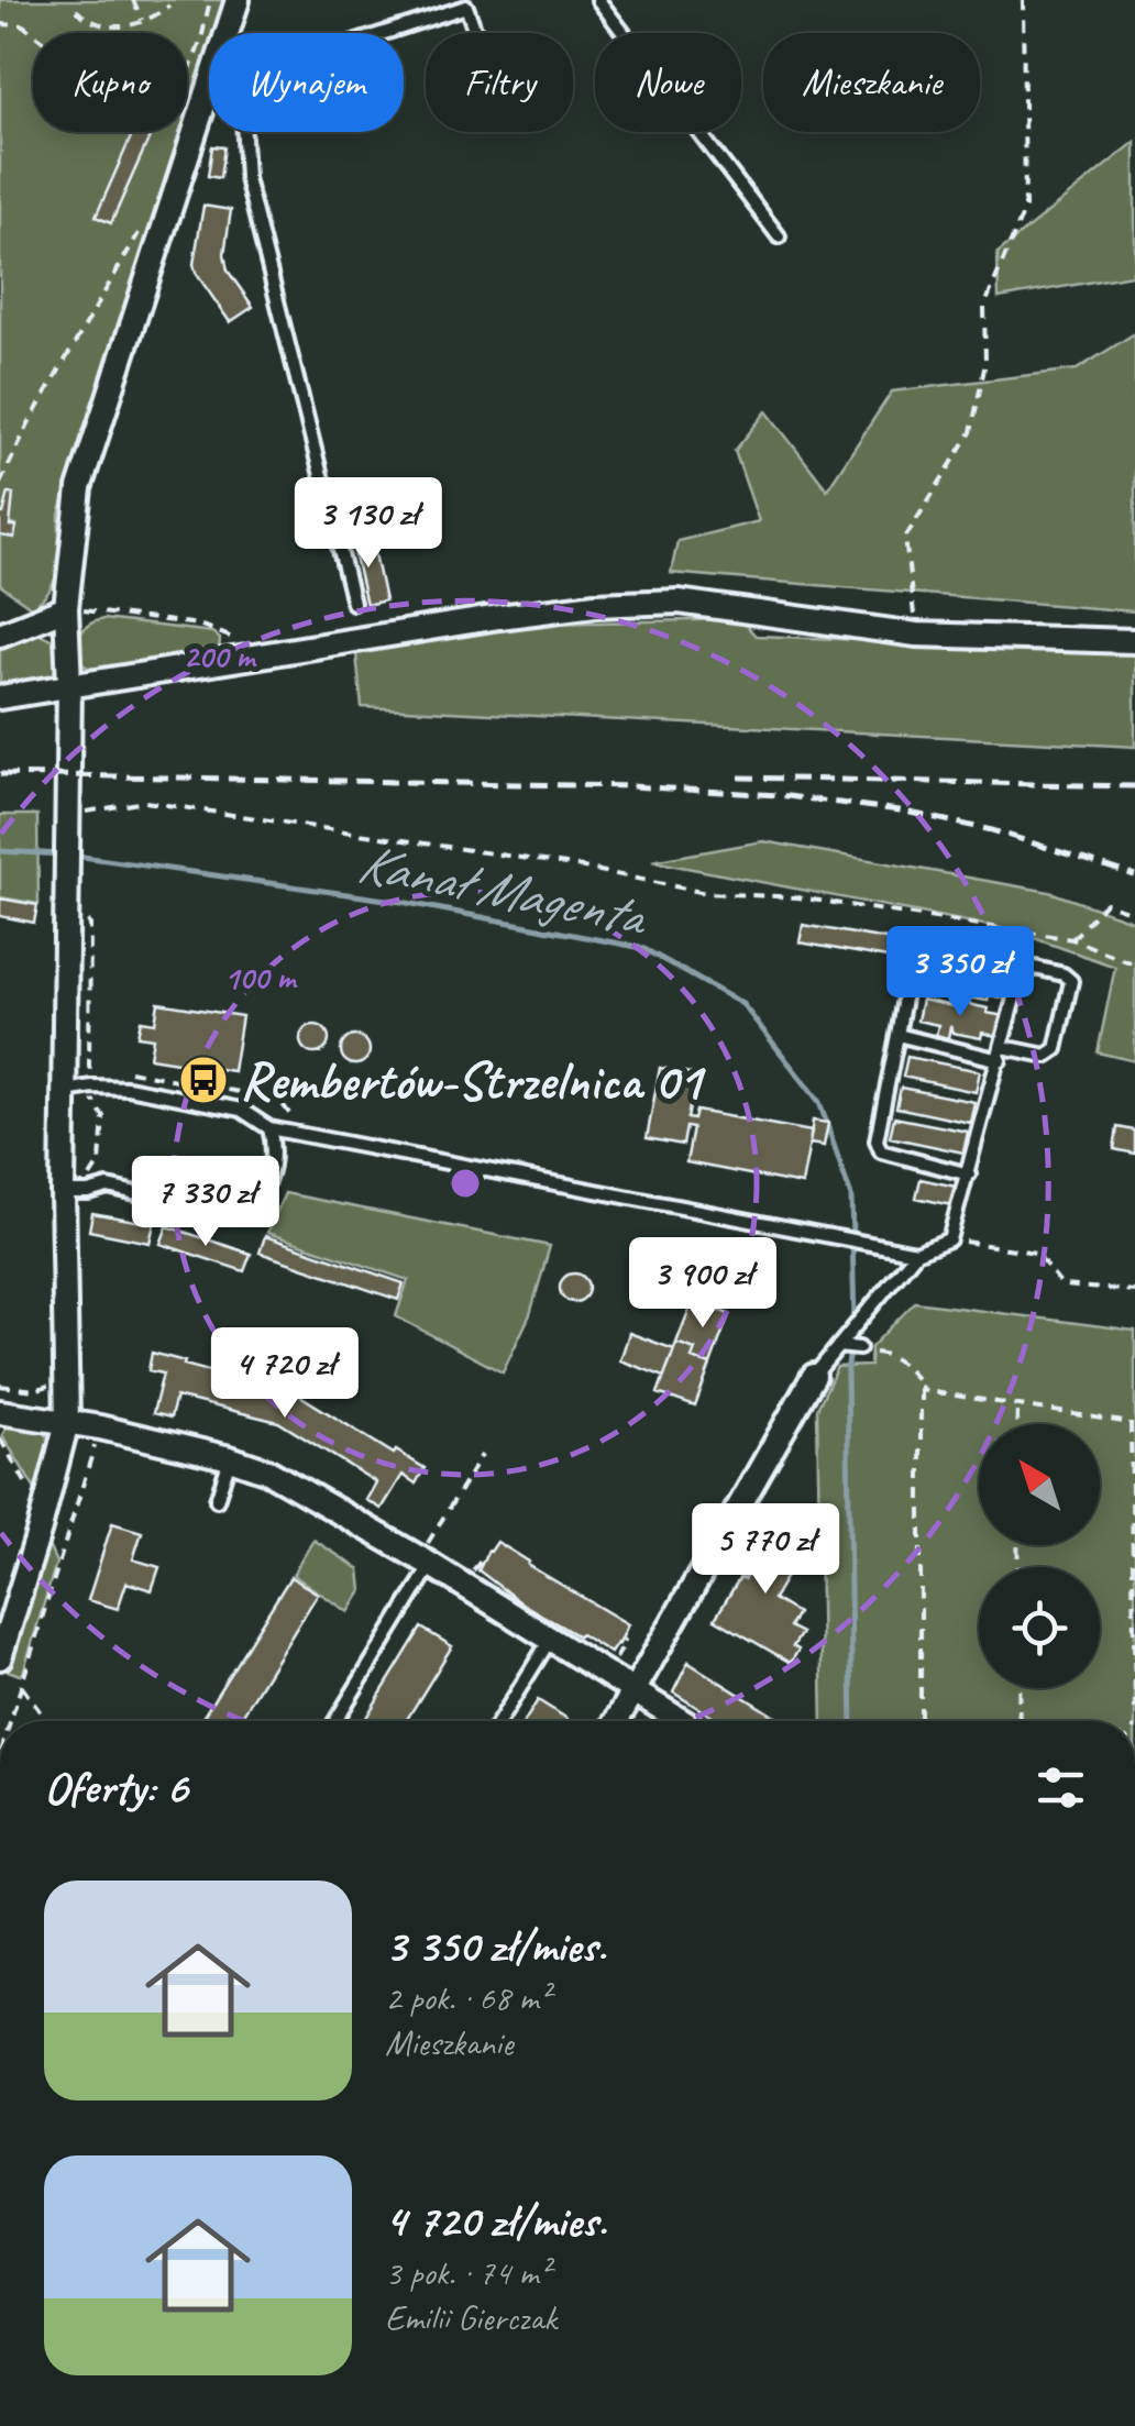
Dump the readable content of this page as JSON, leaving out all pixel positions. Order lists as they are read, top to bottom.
{
  "water": ["Kanał Magenta"],
  "places": {
    "bus stop": ["Rembertów-Strzelnica 01"]
  },
  "north": "top left",
  "page": {
    "chip": [
      "Kupno",
      "Wynajem",
      "Filtry",
      "Nowe",
      "Mieszkanie"
    ],
    "price": [
      "3 130 zł",
      "3 350 zł",
      "7 330 zł",
      "3 900 zł",
      "4 720 zł",
      "5 770 zł"
    ],
    "heading": "Oferty: 6",
    "list": [
      {
        "name": "3 350 zł/mies.",
        "note": "2 pok. · 68 m² · Mieszkanie"
      },
      {
        "name": "4 720 zł/mies.",
        "note": "3 pok. · 74 m² · Emilii Gierczak"
      }
    ]
  },
  "rings": ["200 m", "100 m"]
}
